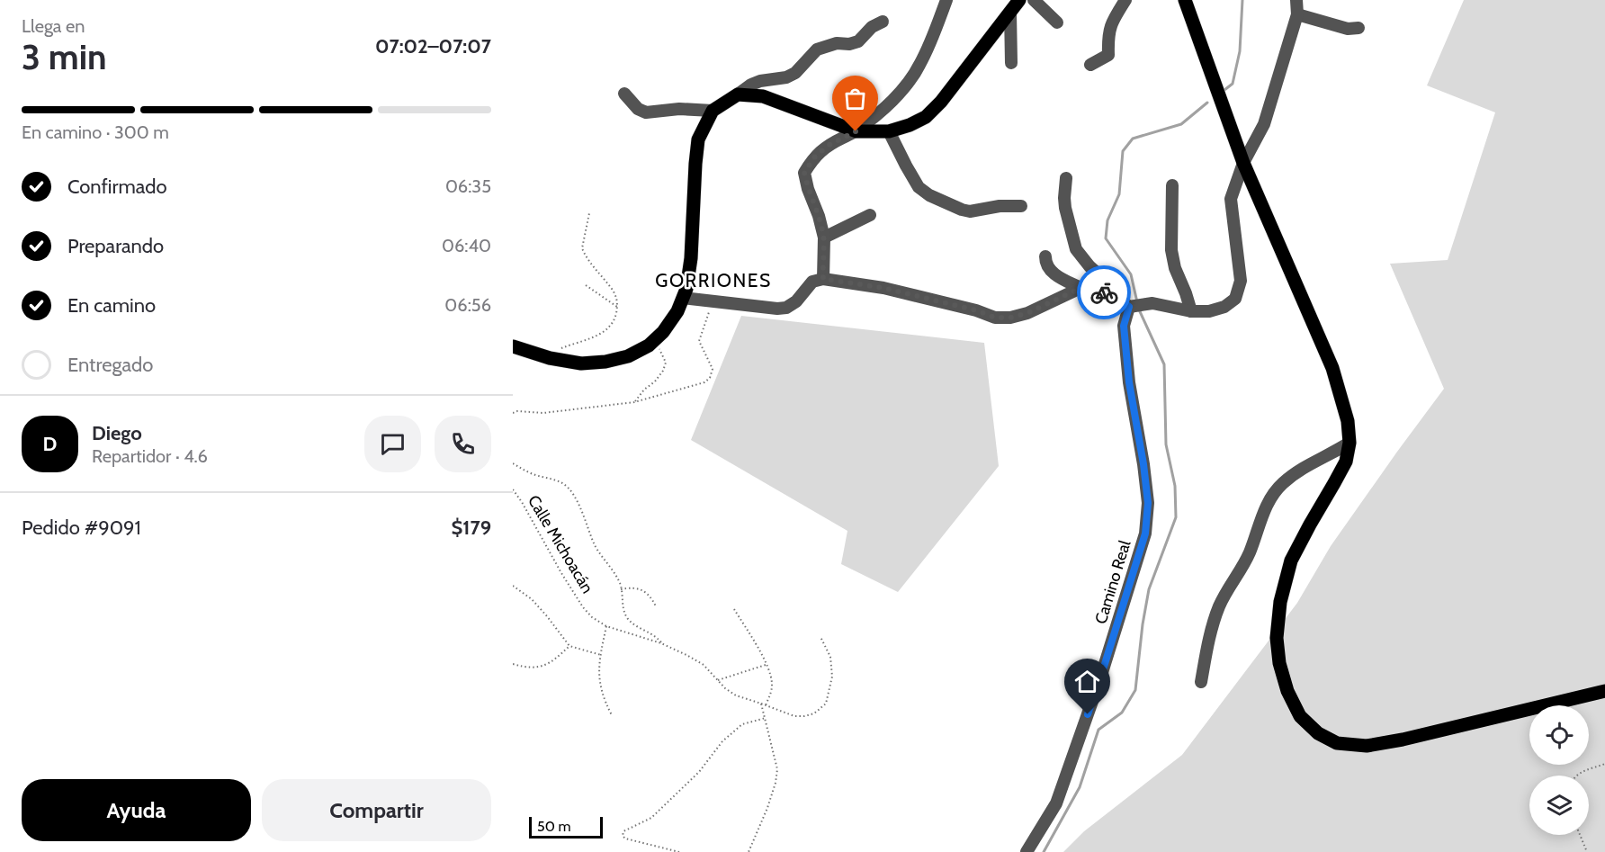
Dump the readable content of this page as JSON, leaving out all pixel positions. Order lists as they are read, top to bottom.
{
  "streets": {
    "street": ["Camino Real"],
    "path": ["Calle Michoacán"]
  },
  "districts": ["GORRIONES"],
  "scale_bar": "50 m",
  "page": {
    "heading": ["3 min", "Llega en", "07:02–07:07"],
    "panel": [
      "Diego",
      "Repartidor · 4.6",
      "Pedido #9091",
      "$179"
    ],
    "bar": "En camino · 300 m",
    "list": [
      ["Confirmado", "06:35"],
      ["Preparando", "06:40"],
      ["En camino", "06:56"],
      "Entregado"
    ],
    "round": "D",
    "buttons": ["Ayuda", "Compartir"],
    "scale": "50 m"
  }
}
